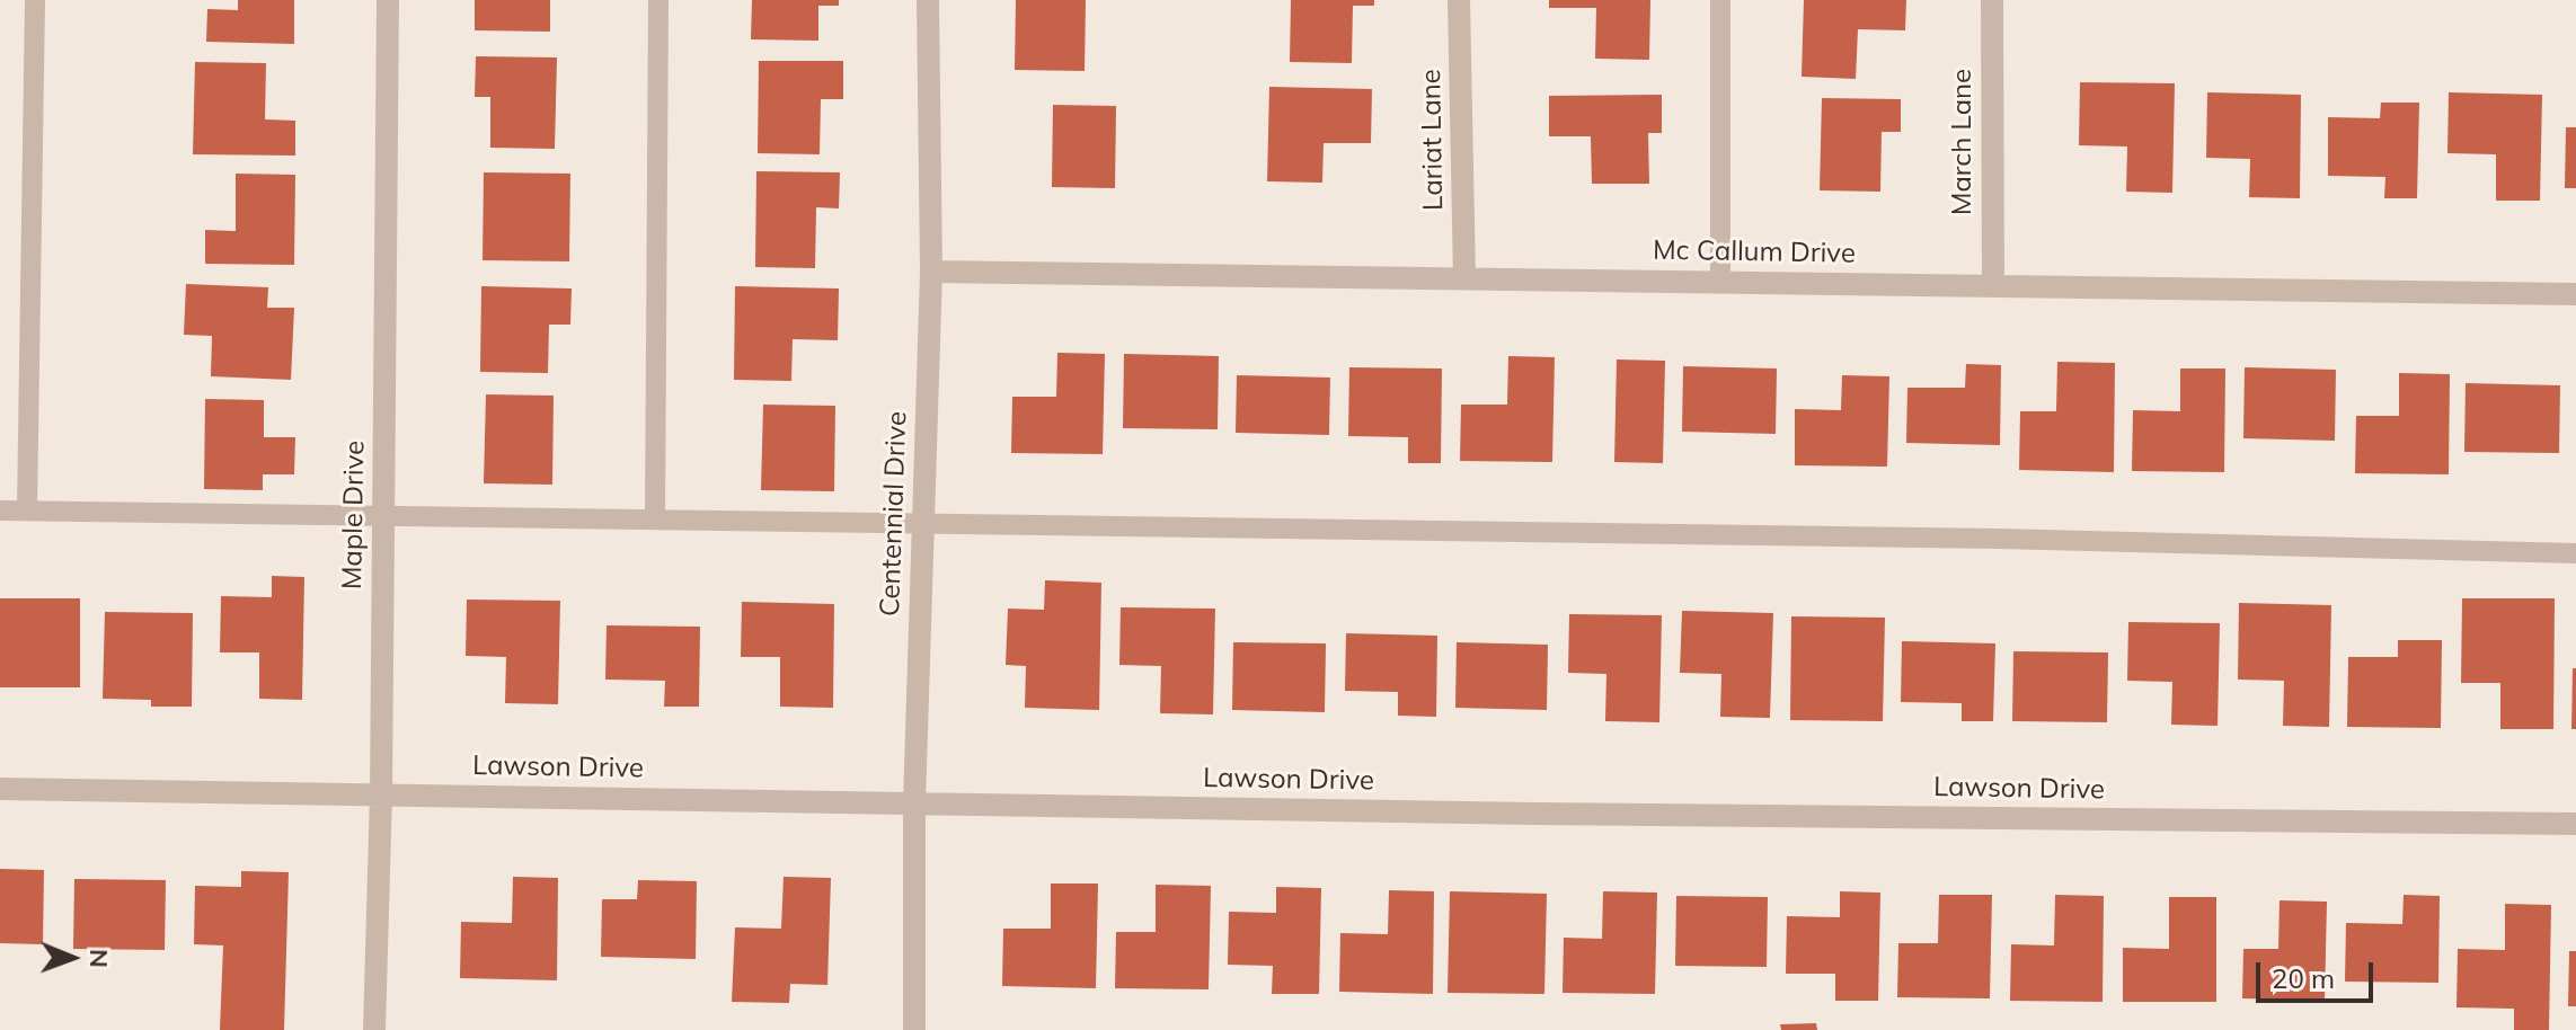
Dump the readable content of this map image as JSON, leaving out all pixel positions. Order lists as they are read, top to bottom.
{
  "streets": {
    "street": [
      "Lariat Lane",
      "March Lane",
      "Mc Callum Drive",
      "Centennial Drive",
      "Maple Drive",
      "Lawson Drive"
    ]
  },
  "crossings": [
    ["Lariat Lane", "Mc Callum Drive"],
    ["March Lane", "Mc Callum Drive"],
    ["Mc Callum Drive", "Centennial Drive"],
    ["Centennial Drive", "Lawson Drive"],
    ["Maple Drive", "Lawson Drive"]
  ],
  "scale_bar": "20 m",
  "north": "right"
}
